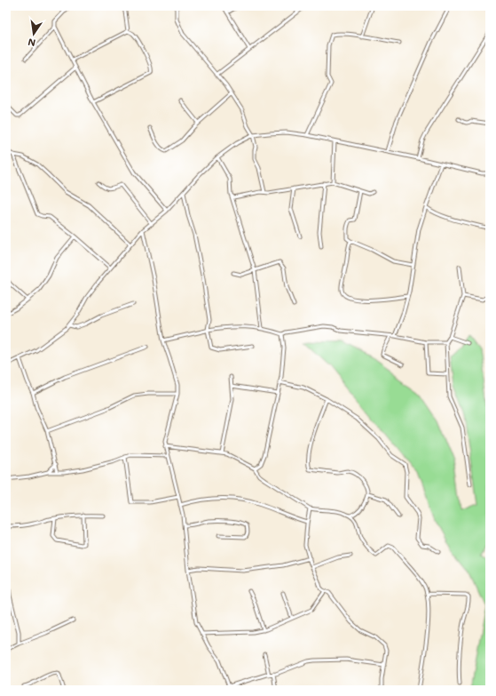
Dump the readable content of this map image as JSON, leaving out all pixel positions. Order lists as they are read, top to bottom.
{
  "north": "bottom"
}
